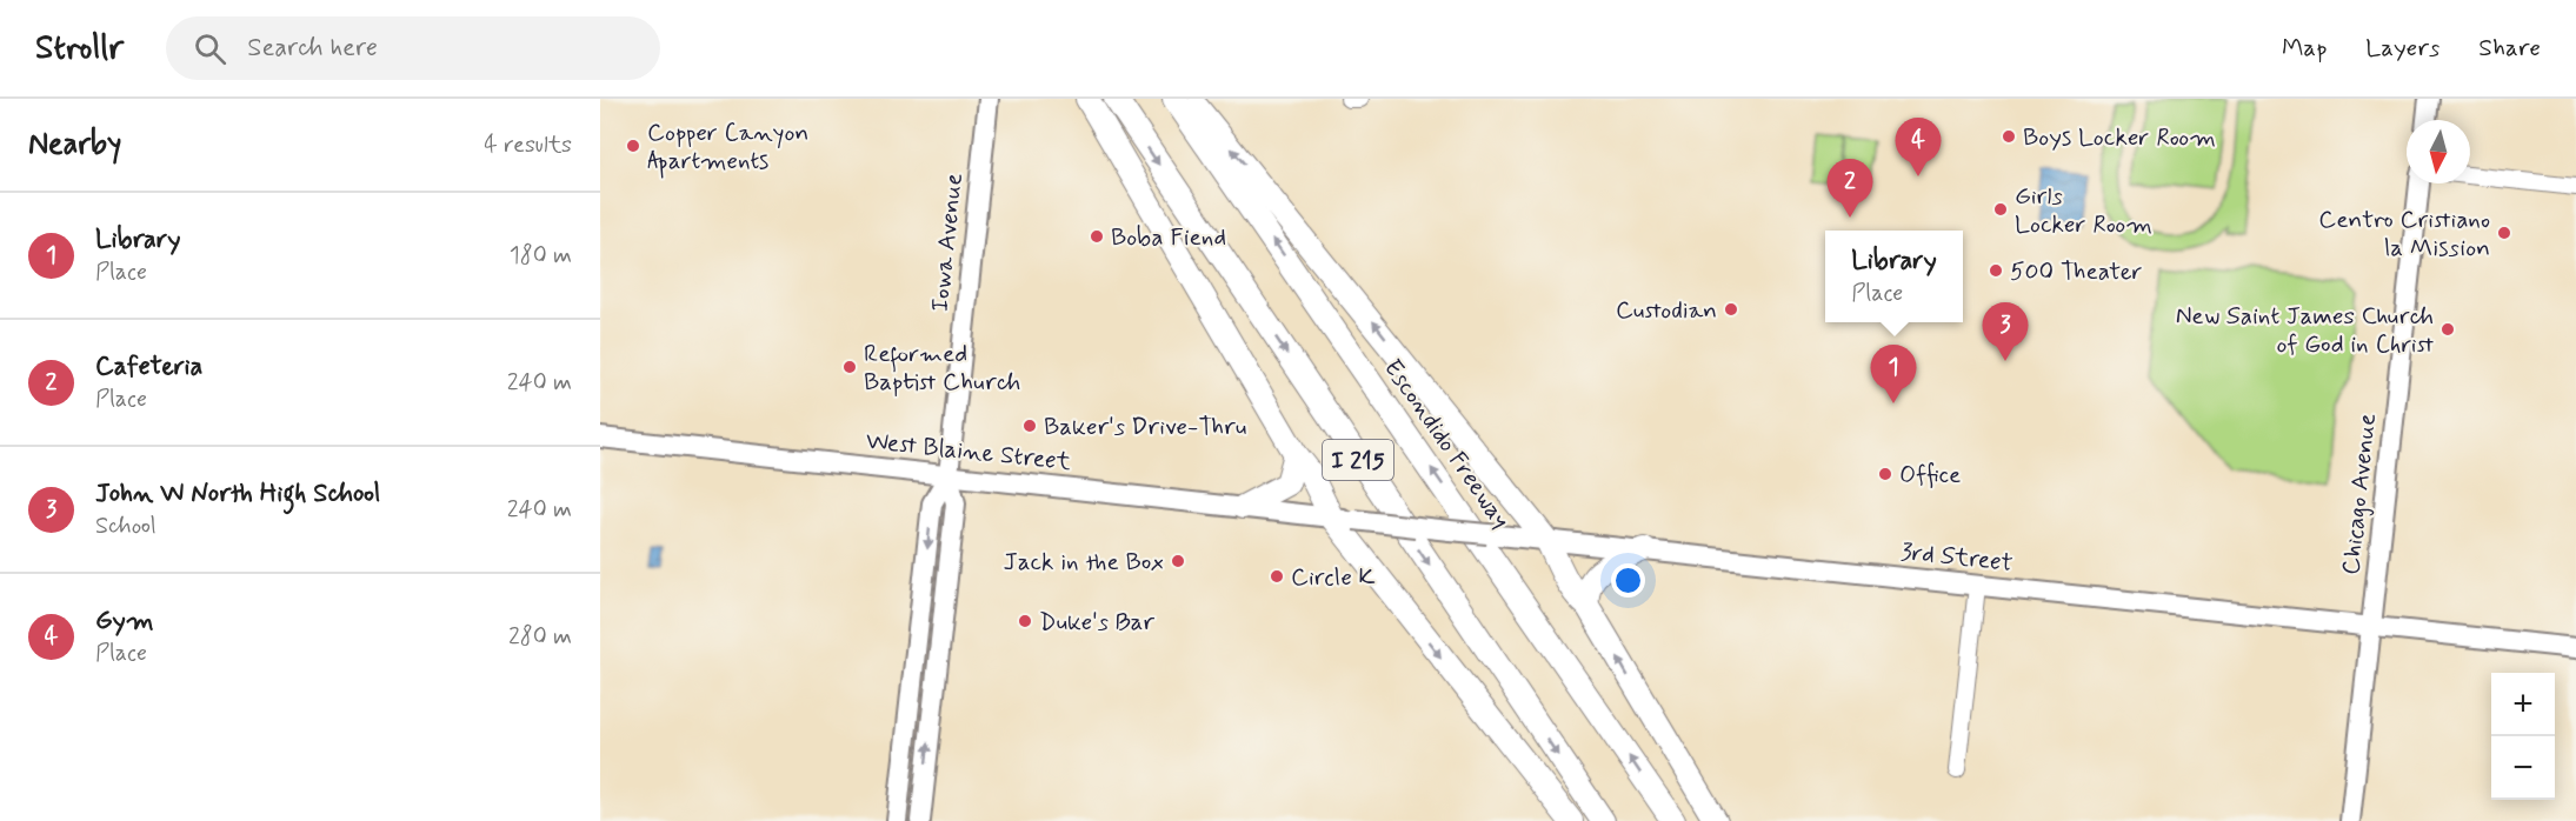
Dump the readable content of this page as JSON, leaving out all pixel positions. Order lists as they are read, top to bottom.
{
  "streets": {
    "highway": ["Escondido Freeway", "I 215"],
    "main road": [
      "Iowa Avenue",
      "West Blaine Street",
      "Chicago Avenue",
      "3rd Street"
    ]
  },
  "crossings": [
    ["Iowa Avenue", "West Blaine Street"],
    ["West Blaine Street", "3rd Street"],
    ["Chicago Avenue", "3rd Street"]
  ],
  "places": [
    "Boys Locker Room",
    "Copper Canyon Apartments",
    "Girls Locker Room",
    "Centro Cristiano la Mission",
    "Boba Fiend",
    "500 Theater",
    "Custodian",
    "New Saint James Church of God in Christ",
    "Reformed Baptist Church",
    "Baker's Drive-Thru",
    "Office",
    "Jack in the Box",
    "Circle K",
    "Duke's Bar"
  ],
  "north": "bottom",
  "page": {
    "header": "Strollr",
    "search": "Search here",
    "nav": ["Map", "Layers", "Share"],
    "heading": ["Nearby", "4 results"],
    "pins": [
      "4",
      "2",
      "3",
      "1"
    ],
    "list": [
      {
        "mark": "1",
        "name": "Library",
        "note": "Place",
        "value": "180 m"
      },
      {
        "mark": "2",
        "name": "Cafeteria",
        "note": "Place",
        "value": "240 m"
      },
      {
        "mark": "3",
        "name": "John W North High School",
        "note": "School",
        "value": "240 m"
      },
      {
        "mark": "4",
        "name": "Gym",
        "note": "Place",
        "value": "280 m"
      }
    ],
    "popup": ["Library", "Place"],
    "map_buttons": ["+", "−"]
  }
}
